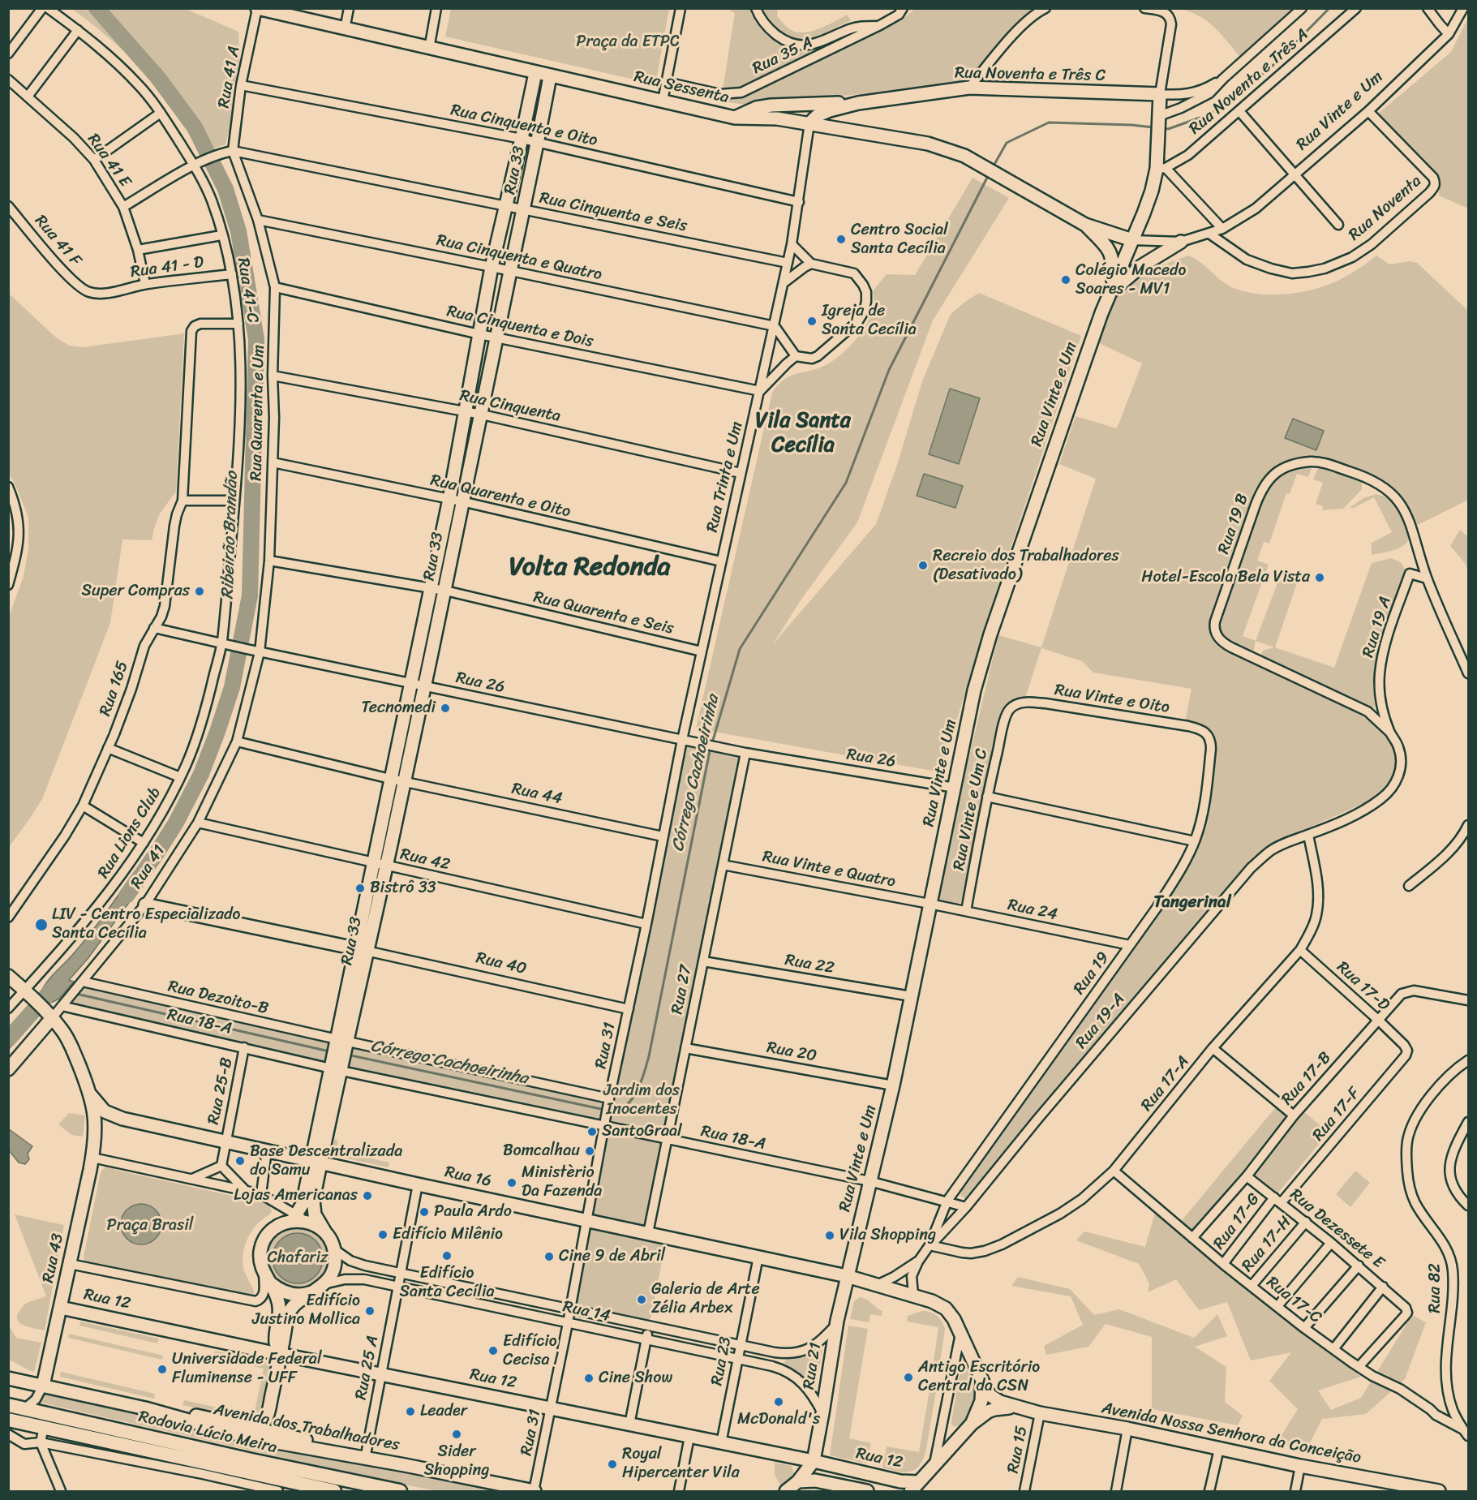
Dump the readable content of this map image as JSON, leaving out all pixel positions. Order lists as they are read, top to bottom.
{
  "streets": {
    "main road": ["Rodovia Lúcio Meira"],
    "street": [
      "Rua 35 A",
      "Rua Noventa e Três C",
      "Rua 41 A",
      "Rua Noventa e Três A",
      "Rua Sessenta",
      "Rua Vinte e Um",
      "Rua Cinquenta e Oito",
      "Rua 41 E",
      "Rua 33",
      "Rua Noventa",
      "Rua Cinquenta e Seis",
      "Rua 41 F",
      "Rua Cinquenta e Quatro",
      "Rua 41 - D",
      "Rua 41-C",
      "Rua Cinquenta e Dois",
      "Rua Cinquenta",
      "Rua Quarenta e Um",
      "Rua Trinta e Um",
      "Rua Quarenta e Oito",
      "Rua 19 B",
      "Rua Quarenta e Seis",
      "Rua 19 A",
      "Rua 26",
      "Rua 165",
      "Rua Vinte e Oito",
      "Rua 44",
      "Rua Vinte e Um C",
      "Rua Lions Club",
      "Rua 42",
      "Rua 41",
      "Rua Vinte e Quatro",
      "Rua 24",
      "Rua 40",
      "Rua 22",
      "Rua 19",
      "Rua 17-D",
      "Rua 27",
      "Rua Dezoito-B",
      "Rua 19-A",
      "Rua 18-A",
      "Rua 31",
      "Rua 20",
      "Rua 17-B",
      "Rua 17-A",
      "Rua 25-B",
      "Rua 17-F",
      "Rua 16",
      "Rua 17-G",
      "Rua Dezessete E",
      "Rua 17-H",
      "Rua 43",
      "Rua 82",
      "Rua 12",
      "Rua 17-C",
      "Rua 14",
      "Rua 23",
      "Rua 21",
      "Rua 25 A",
      "Avenida dos Trabalhadores",
      "Avenida Nossa Senhora da Conceição",
      "Rua 15"
    ]
  },
  "crossings": [
    ["Rua Noventa e Três C", "Rua Sessenta"],
    ["Rua Noventa e Três C", "Rua Vinte e Um"],
    ["Rua Noventa e Três C", "Rua Trinta e Um"],
    ["Rua 41 A", "Rua Sessenta"],
    ["Rua 41 A", "Rua Cinquenta e Oito"],
    ["Rua 41 A", "Rua Cinquenta e Seis"],
    ["Rua 41 A", "Rua Quarenta e Um"],
    ["Rua Noventa e Três A", "Rua Vinte e Um"],
    ["Rua Noventa e Três A", "Rua Noventa"],
    ["Rua Sessenta", "Rua Vinte e Um"],
    ["Rua Sessenta", "Rua 33"],
    ["Rua Sessenta", "Rua Trinta e Um"],
    ["Rua Vinte e Um", "Rua Noventa"],
    ["Rua Vinte e Um", "Rua 26"],
    ["Rua Vinte e Um", "Rua Vinte e Quatro"],
    ["Rua Vinte e Um", "Rua 24"],
    ["Rua Vinte e Um", "Rua 22"],
    ["Rua Vinte e Um", "Rua 18-A"],
    ["Rua Vinte e Um", "Rua 20"],
    ["Rua Vinte e Um", "Rua 16"],
    ["Rua Vinte e Um", "Rua 21"],
    ["Rua Cinquenta e Oito", "Rua 33"],
    ["Rua Cinquenta e Oito", "Rua Trinta e Um"],
    ["Rua 41 E", "Rua 41 - D"],
    ["Rua 33", "Rua Cinquenta e Seis"],
    ["Rua 33", "Rua Cinquenta e Quatro"],
    ["Rua 33", "Rua Cinquenta e Dois"],
    ["Rua 33", "Rua Cinquenta"],
    ["Rua 33", "Rua Quarenta e Oito"],
    ["Rua 33", "Rua Quarenta e Seis"],
    ["Rua 33", "Rua 26"],
    ["Rua 33", "Rua 44"],
    ["Rua 33", "Rua 42"],
    ["Rua 33", "Rua 40"],
    ["Rua 33", "Rua Dezoito-B"],
    ["Rua 33", "Rua 18-A"],
    ["Rua Cinquenta e Seis", "Rua Quarenta e Um"],
    ["Rua Cinquenta e Seis", "Rua Trinta e Um"],
    ["Rua 41 F", "Rua 41 - D"],
    ["Rua Cinquenta e Quatro", "Rua Quarenta e Um"],
    ["Rua Cinquenta e Quatro", "Rua Trinta e Um"],
    ["Rua 41 - D", "Rua 41-C"],
    ["Rua 41-C", "Rua 26"],
    ["Rua 41-C", "Rua 165"],
    ["Rua 41-C", "Rua Lions Club"],
    ["Rua Cinquenta e Dois", "Rua Quarenta e Um"],
    ["Rua Cinquenta e Dois", "Rua Trinta e Um"],
    ["Rua Cinquenta", "Rua Quarenta e Um"],
    ["Rua Cinquenta", "Rua Trinta e Um"],
    ["Rua Quarenta e Um", "Rua Quarenta e Oito"],
    ["Rua Quarenta e Um", "Rua Quarenta e Seis"],
    ["Rua Quarenta e Um", "Rua 26"],
    ["Rua Quarenta e Um", "Rua 41"],
    ["Rua Trinta e Um", "Rua Quarenta e Oito"],
    ["Rua Trinta e Um", "Rua Quarenta e Seis"],
    ["Rua Trinta e Um", "Rua 26"],
    ["Rua Trinta e Um", "Rua 44"],
    ["Rua Trinta e Um", "Rua 31"],
    ["Rua 19 B", "Rua 19 A"],
    ["Rua 19 B", "Rua 19-A"],
    ["Rua 26", "Rua 165"],
    ["Rua 26", "Rua Lions Club"],
    ["Rua 26", "Rua 41"],
    ["Rua 26", "Rua 27"],
    ["Rua Vinte e Oito", "Rua Vinte e Um C"],
    ["Rua Vinte e Oito", "Rua 19"],
    ["Rua 44", "Rua 41"],
    ["Rua 44", "Rua 31"],
    ["Rua Vinte e Um C", "Rua 24"],
    ["Rua Lions Club", "Rua 43"],
    ["Rua 42", "Rua 41"],
    ["Rua 42", "Rua 31"],
    ["Rua 41", "Rua 40"],
    ["Rua 41", "Rua Dezoito-B"],
    ["Rua 41", "Rua 18-A"],
    ["Rua 41", "Rua 43"],
    ["Rua Vinte e Quatro", "Rua 24"],
    ["Rua Vinte e Quatro", "Rua 27"],
    ["Rua 24", "Rua 19"],
    ["Rua 40", "Rua 31"],
    ["Rua 22", "Rua 27"],
    ["Rua 19", "Rua 19-A"],
    ["Rua 19", "Rua 18-A"],
    ["Rua 19", "Rua 17-A"],
    ["Rua 17-D", "Rua 17-B"],
    ["Rua 17-D", "Rua 17-A"],
    ["Rua 17-D", "Rua 17-F"],
    ["Rua 27", "Rua 18-A"],
    ["Rua 27", "Rua 20"],
    ["Rua 27", "Rua 16"],
    ["Rua Dezoito-B", "Rua 31"],
    ["Rua 19-A", "Rua 18-A"],
    ["Rua 19-A", "Rua 17-A"],
    ["Rua 18-A", "Rua 31"],
    ["Rua 18-A", "Rua 25-B"],
    ["Rua 31", "Rua 16"],
    ["Rua 31", "Rua 12"],
    ["Rua 31", "Rua 14"],
    ["Rua 31", "Avenida dos Trabalhadores"],
    ["Rua 17-B", "Rua Dezessete E"],
    ["Rua 17-B", "Rua 17-C"],
    ["Rua 17-A", "Rua 17-C"],
    ["Rua 25-B", "Rua 16"],
    ["Rua 17-F", "Rua 17-G"],
    ["Rua 17-F", "Rua Dezessete E"],
    ["Rua 16", "Rua 43"],
    ["Rua 16", "Rua 23"],
    ["Rua 16", "Rua 21"],
    ["Rua 16", "Avenida Nossa Senhora da Conceição"],
    ["Rua 17-G", "Rua Dezessete E"],
    ["Rua 17-G", "Rua 17-C"],
    ["Rua Dezessete E", "Rua 17-H"],
    ["Rua Dezessete E", "Rua 17-C"],
    ["Rua 17-H", "Rua 17-C"],
    ["Rua 43", "Rua 12"],
    ["Rua 43", "Avenida dos Trabalhadores"],
    ["Rua 82", "Rua 17-C"],
    ["Rua 12", "Rua 23"],
    ["Rua 12", "Rua 21"],
    ["Rua 12", "Rua 25 A"],
    ["Rua 14", "Rua 23"],
    ["Rua 14", "Rua 21"],
    ["Rua 14", "Rua 25 A"],
    ["Rua 25 A", "Avenida dos Trabalhadores"],
    ["Avenida Nossa Senhora da Conceição", "Rua 15"]
  ],
  "districts": ["Vila Santa Cecília", "Volta Redonda", "Tangerinal"],
  "water": ["Ribeirão Brandão", "Córrego Cachoeirinha"],
  "parks": [
    "Praça da ETPC",
    "Jardim dos Inocentes",
    "Praça Brasil",
    "Chafariz"
  ],
  "places": [
    "Centro Social Santa Cecília",
    "Colégio Macedo Soares - MV1",
    "Igreja de Santa Cecília",
    "Recreio dos Trabalhadores (Desativado)",
    "Hotel-Escola Bela Vista",
    "Super Compras",
    "Tecnomedi",
    "Bistrô 33",
    "LIV - Centro Especializado Santa Cecília",
    "SantoGraal",
    "Bomcalhau",
    "Base Descentralizada do Samu",
    "Ministèrio Da Fazenda",
    "Lojas Americanas",
    "Paula Ardo",
    "Edifício Milênio",
    "Vila Shopping",
    "Edifício Santa Cecília",
    "Cine 9 de Abril",
    "Galeria de Arte Zélia Arbex",
    "Edifício Justino Mollica",
    "Edifício Cecisa l",
    "Universidade Federal Fluminense - UFF",
    "Antigo Escritório Central da CSN",
    "Cine Show",
    "McDonald's",
    "Leader",
    "Sider Shopping",
    "Royal Hipercenter Vila"
  ]
}
